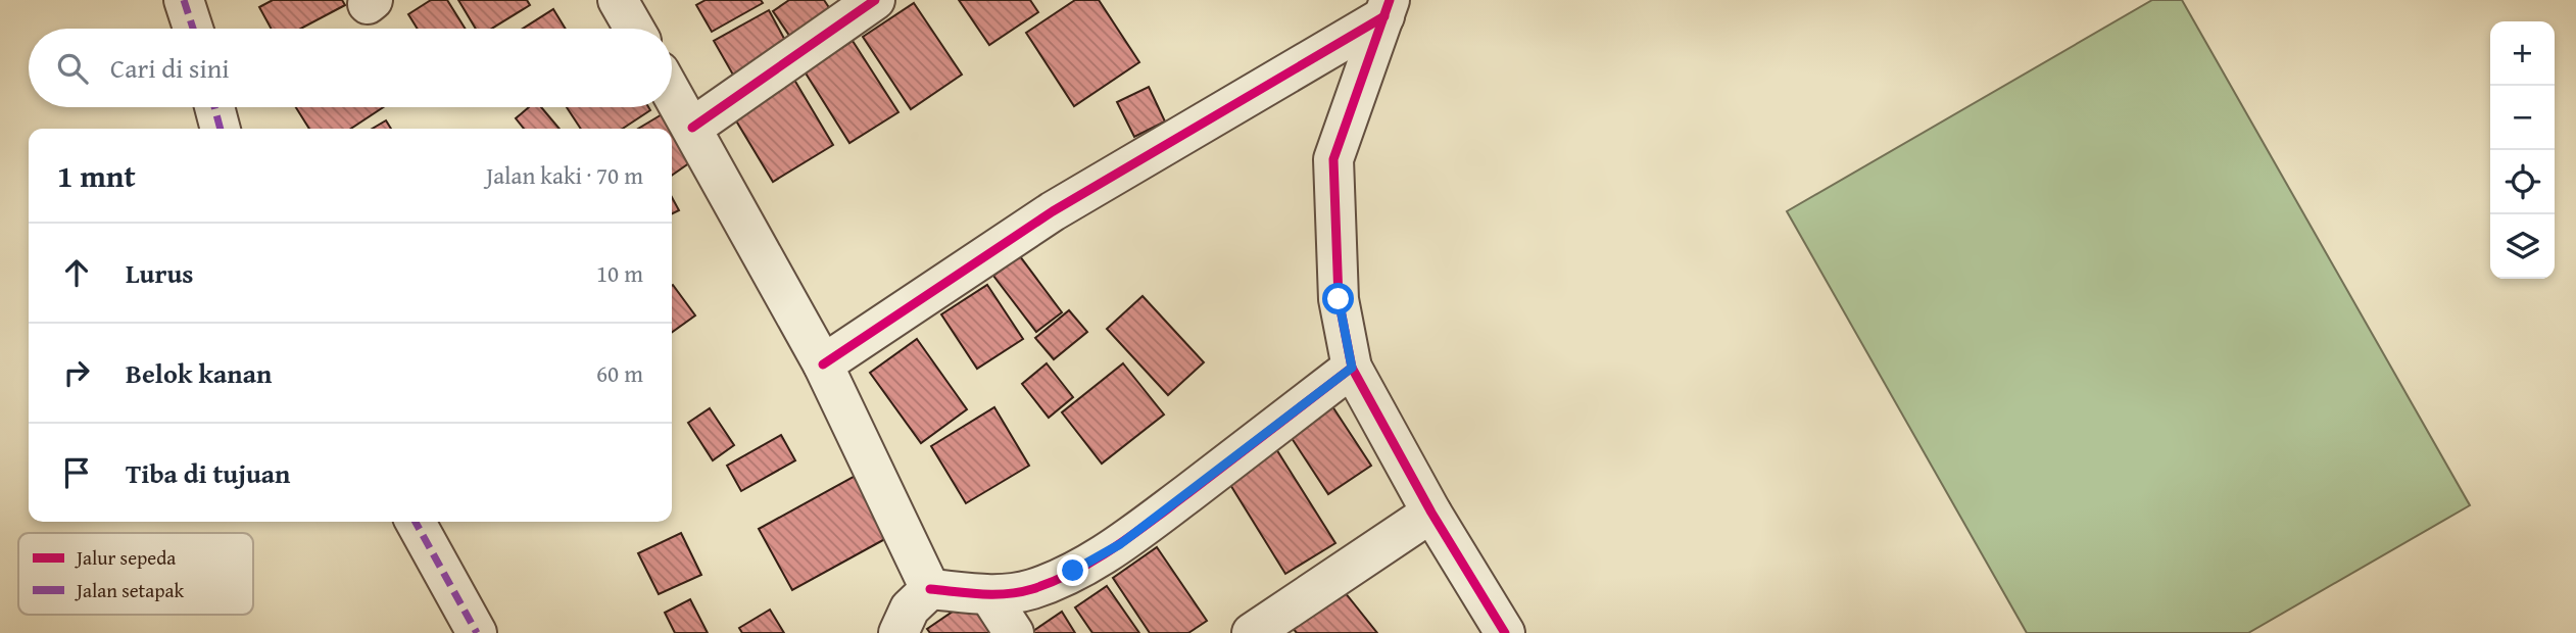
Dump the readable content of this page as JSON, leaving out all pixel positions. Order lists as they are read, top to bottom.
{
  "legend": ["Jalur sepeda", "Jalan setapak"],
  "page": {
    "map_buttons": ["+", "−"],
    "search": "Cari di sini",
    "heading": ["1 mnt", "Jalan kaki · 70 m"],
    "list": [
      ["Lurus", "10 m"],
      ["Belok kanan", "60 m"],
      "Tiba di tujuan"
    ]
  }
}
